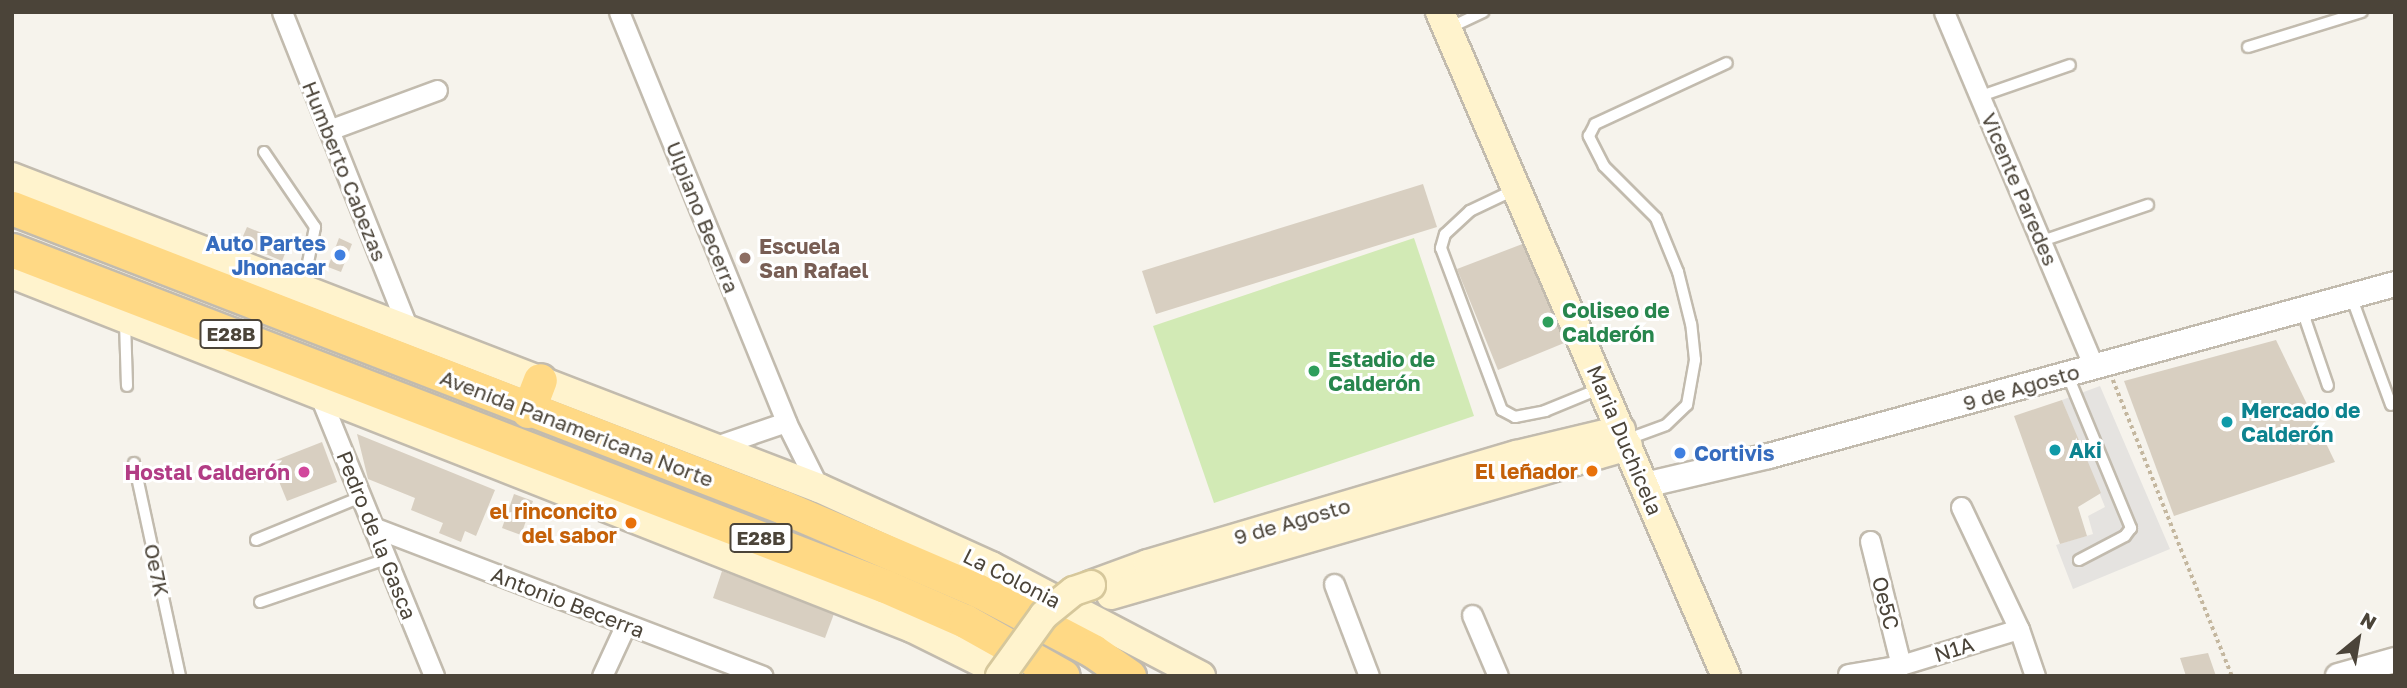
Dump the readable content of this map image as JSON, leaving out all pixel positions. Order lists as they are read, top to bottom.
{
  "streets": {
    "highway": ["E28B", "Avenida Panamericana Norte"],
    "main road": ["9 de Agosto", "Maria Duchicela", "La Colonia"],
    "street": [
      "Humberto Cabezas",
      "Vicente Paredes",
      "Ulpiano Becerra",
      "Pedro de la Gasca",
      "Antonio Becerra",
      "Oe5C",
      "N1A"
    ],
    "lane": ["Oe7K"]
  },
  "crossings": [
    ["Humberto Cabezas", "Avenida Panamericana Norte"],
    ["Vicente Paredes", "9 de Agosto"],
    ["Ulpiano Becerra", "Avenida Panamericana Norte"],
    ["Ulpiano Becerra", "La Colonia"],
    ["9 de Agosto", "Maria Duchicela"],
    ["Avenida Panamericana Norte", "Pedro de la Gasca"],
    ["Avenida Panamericana Norte", "La Colonia"],
    ["Pedro de la Gasca", "Antonio Becerra"],
    ["Oe5C", "N1A"]
  ],
  "places": [
    "Auto Partes Jhonacar",
    "Escuela San Rafael",
    "Coliseo de Calderón",
    "Estadio de Calderón",
    "Mercado de Calderón",
    "Aki",
    "Cortivis",
    "El leñador",
    "Hostal Calderón",
    "el rinconcito del sabor"
  ],
  "north": "top right"
}
